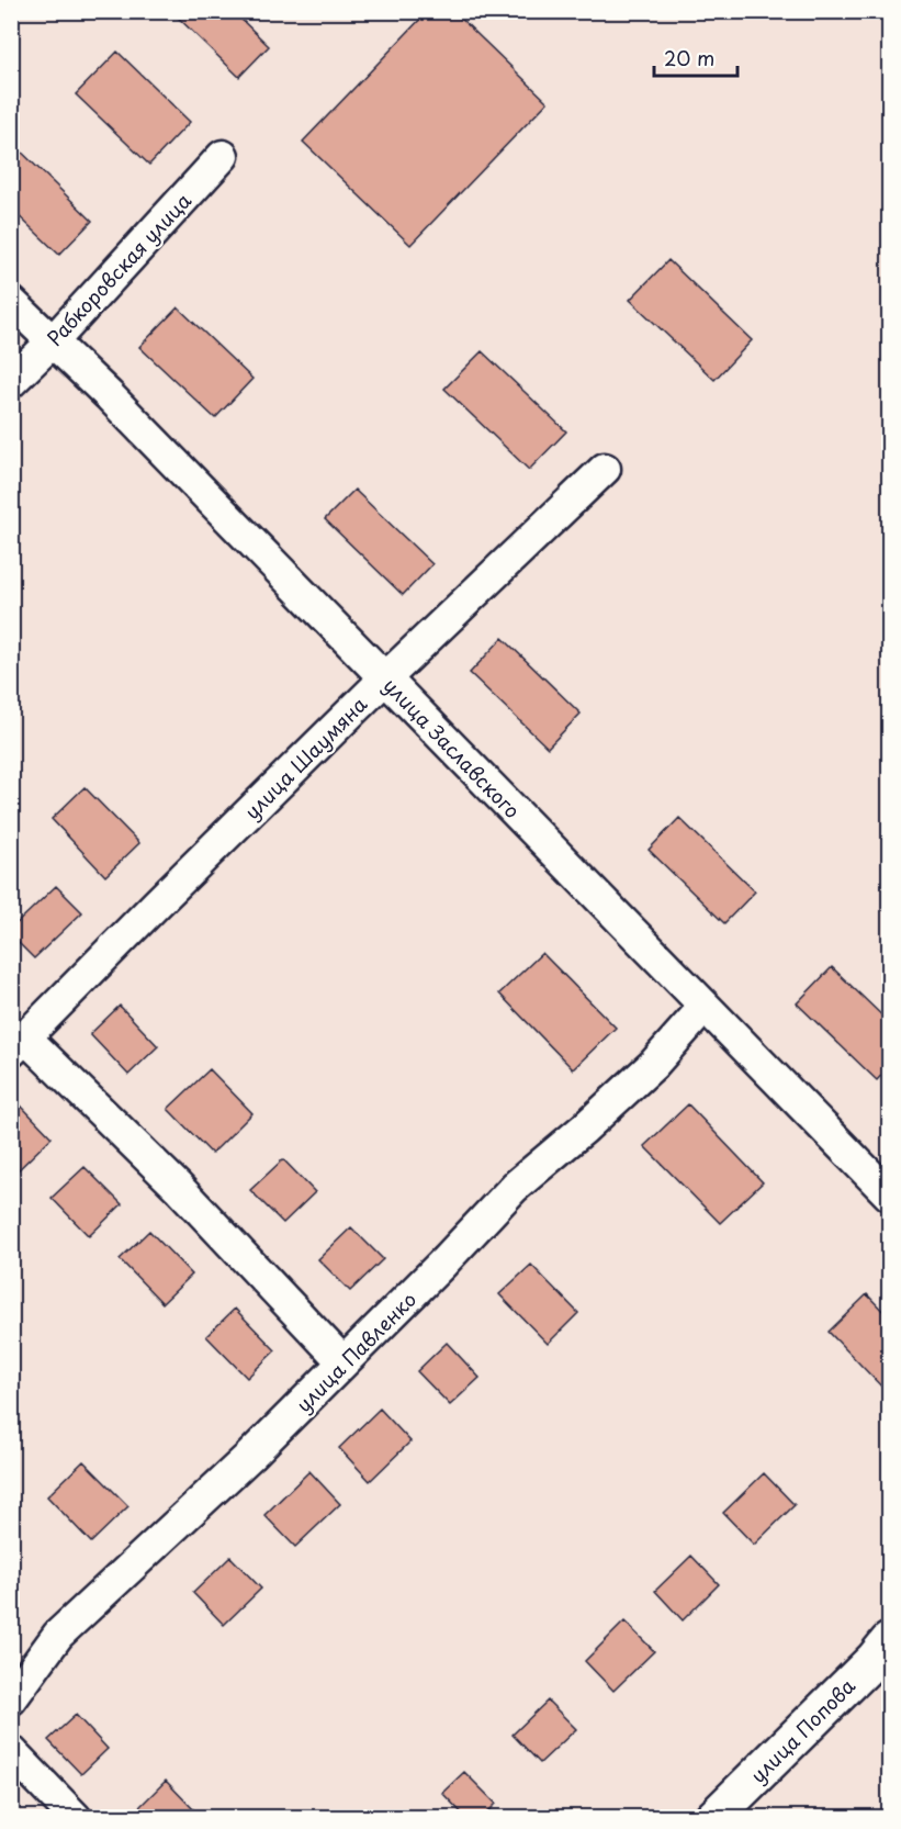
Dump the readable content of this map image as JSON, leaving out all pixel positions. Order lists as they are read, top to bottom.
{
  "streets": {
    "main road": ["улица Попова"],
    "street": [
      "Рабкоровская улица",
      "улица Заславского",
      "улица Шаумяна",
      "улица Павленко"
    ]
  },
  "crossings": [
    ["Рабкоровская улица", "улица Заславского"],
    ["улица Заславского", "улица Шаумяна"],
    ["улица Заславского", "улица Павленко"]
  ],
  "scale_bar": "20 m"
}
